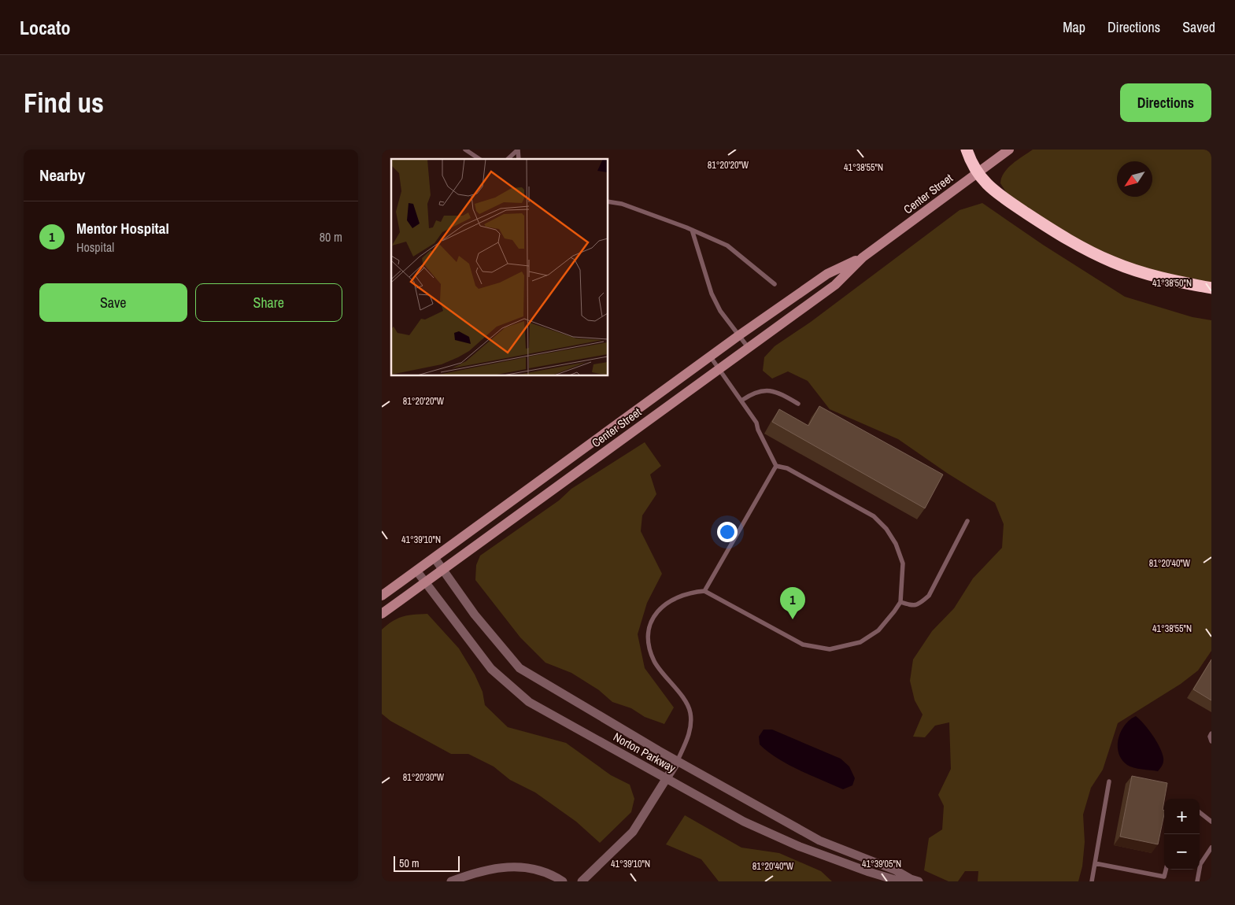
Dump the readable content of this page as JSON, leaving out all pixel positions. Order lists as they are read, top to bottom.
{
  "streets": {
    "main road": ["Center Street"],
    "street": ["Norton Parkway"]
  },
  "crossings": [
    ["Center Street", "Norton Parkway"]
  ],
  "scale_bar": "50 m",
  "north": "bottom left",
  "page": {
    "header": "Locato",
    "nav": ["Map", "Directions", "Saved"],
    "buttons": [
      "Directions",
      ["Save", "Share"]
    ],
    "title": "Find us",
    "heading": "Nearby",
    "list": [
      {
        "mark": "1",
        "name": "Mentor Hospital",
        "note": "Hospital",
        "value": "80 m"
      }
    ],
    "pins": "1",
    "map_buttons": ["+", "−"],
    "scale": "50 m"
  },
  "coordinates": [
    "81°20'20\"W",
    "41°38'55\"N",
    "41°38'50\"N",
    "41°39'10\"N",
    "81°20'40\"W",
    "81°20'30\"W",
    "41°39'05\"N"
  ]
}
